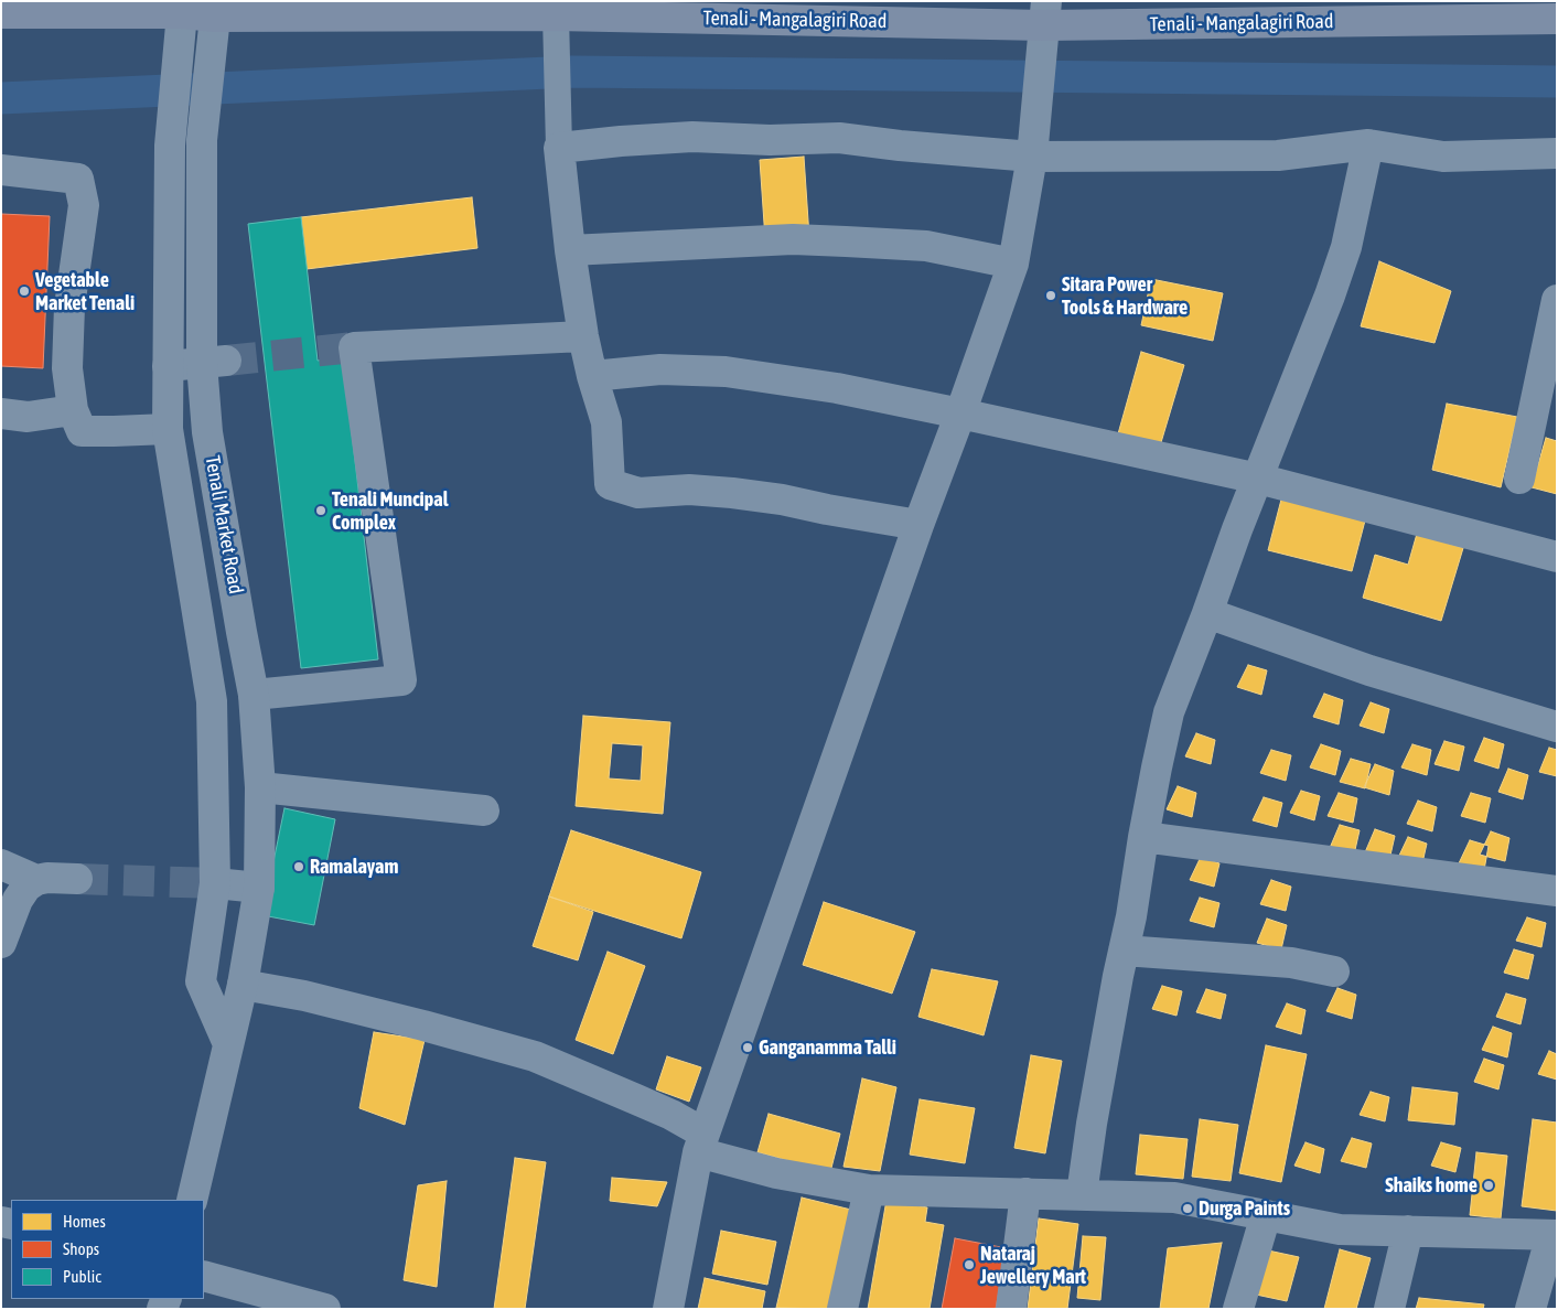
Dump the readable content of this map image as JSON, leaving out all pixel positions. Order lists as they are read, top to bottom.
{
  "streets": {
    "main road": ["Tenali - Mangalagiri Road"],
    "street": ["Tenali Market Road"]
  },
  "crossings": [
    ["Tenali - Mangalagiri Road", "Tenali Market Road"]
  ],
  "places": [
    "Vegetable Market Tenali",
    "Sitara Power Tools & Hardware",
    "Tenali Muncipal Complex",
    "Ramalayam",
    "Ganganamma Talli",
    "Shaiks home",
    "Durga Paints",
    "Nataraj Jewellery Mart"
  ],
  "legend": ["Homes", "Shops", "Public"]
}
